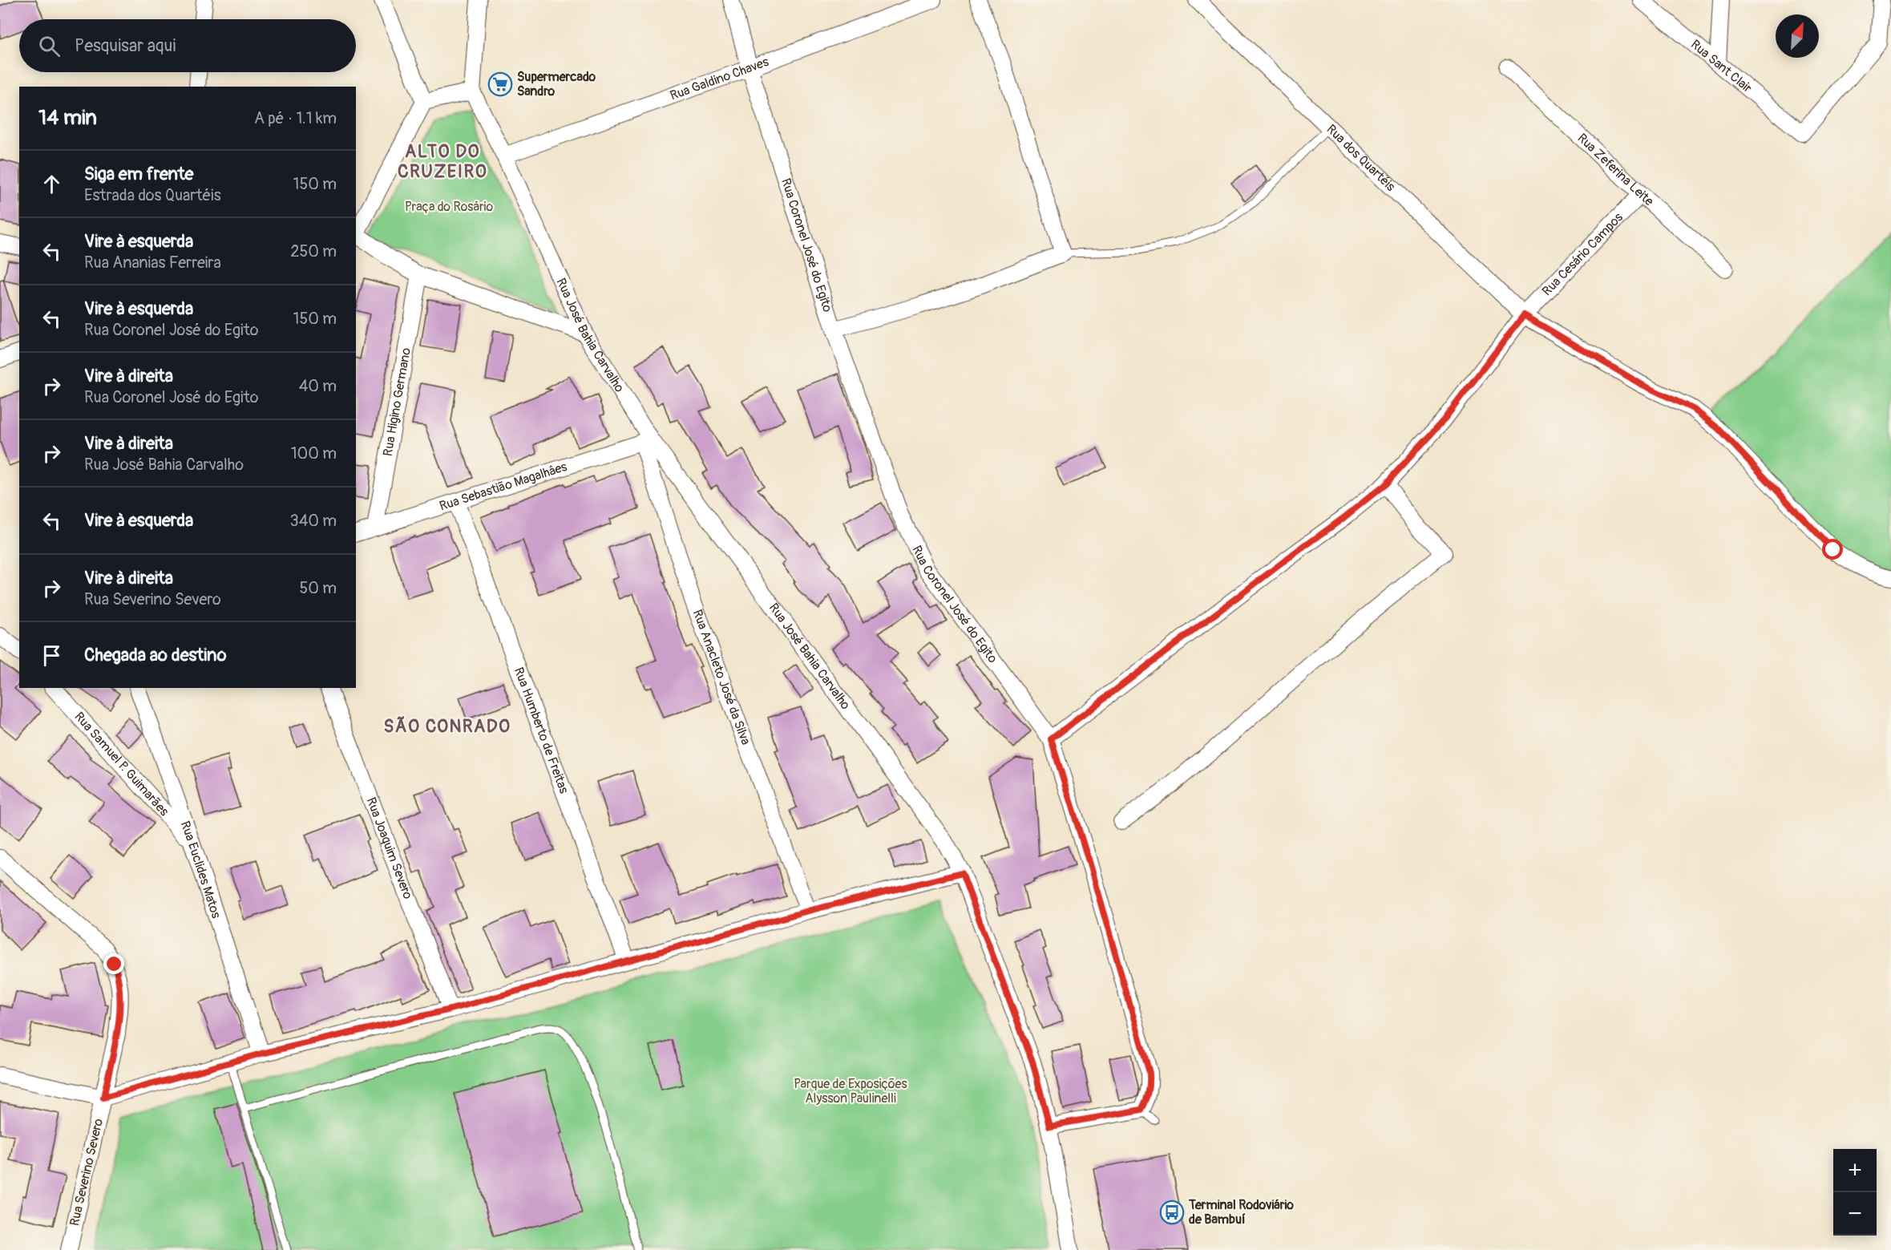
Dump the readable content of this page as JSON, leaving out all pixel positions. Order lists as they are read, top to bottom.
{
  "streets": {
    "street": [
      "Rua Sant Clair",
      "Rua Galdino Chaves",
      "Rua dos Quartéis",
      "Rua Zeferina Leite",
      "Rua Coronel José do Egito",
      "Rua Cesário Campos",
      "Rua José Bahia Carvalho",
      "Rua Higino Germano",
      "Rua Sebastião Magalhâes",
      "Rua Anacleto José da Silva",
      "Rua Humberto de Freitas",
      "Rua Samuel P. Guimarães",
      "Rua Joaquim Severo",
      "Rua Euclides Matos",
      "Rua Severino Severo"
    ]
  },
  "crossings": [
    ["Rua Galdino Chaves", "Rua Coronel José do Egito"],
    ["Rua Galdino Chaves", "Rua José Bahia Carvalho"],
    ["Rua dos Quartéis", "Rua Cesário Campos"],
    ["Rua Zeferina Leite", "Rua Cesário Campos"],
    ["Rua Coronel José do Egito", "Rua Cesário Campos"],
    ["Rua José Bahia Carvalho", "Rua Sebastião Magalhâes"],
    ["Rua José Bahia Carvalho", "Rua Anacleto José da Silva"],
    ["Rua Higino Germano", "Rua Sebastião Magalhâes"],
    ["Rua Sebastião Magalhâes", "Rua Anacleto José da Silva"],
    ["Rua Sebastião Magalhâes", "Rua Humberto de Freitas"],
    ["Rua Samuel P. Guimarães", "Rua Euclides Matos"]
  ],
  "districts": ["ALTO DO CRUZEIRO", "SÃO CONRADO"],
  "parks": ["Praça do Rosário", "Parque de Exposições Alysson Paulinelli"],
  "places": {
    "supermarket": ["Supermercado Sandro"],
    "bus stop": ["Terminal Rodoviário de Bambuí"]
  },
  "north": "top right",
  "page": {
    "search": "Pesquisar aqui",
    "heading": ["14 min", "A pé · 1.1 km"],
    "list": [
      ["Siga em frente", "Estrada dos Quartéis", "150 m"],
      ["Vire à esquerda", "Rua Ananias Ferreira", "250 m"],
      ["Vire à esquerda", "Rua Coronel José do Egito", "150 m"],
      ["Vire à direita", "Rua Coronel José do Egito", "40 m"],
      ["Vire à direita", "Rua José Bahia Carvalho", "100 m"],
      ["Vire à esquerda", "340 m"],
      ["Vire à direita", "Rua Severino Severo", "50 m"],
      "Chegada ao destino"
    ],
    "map_buttons": ["+", "−"]
  }
}
